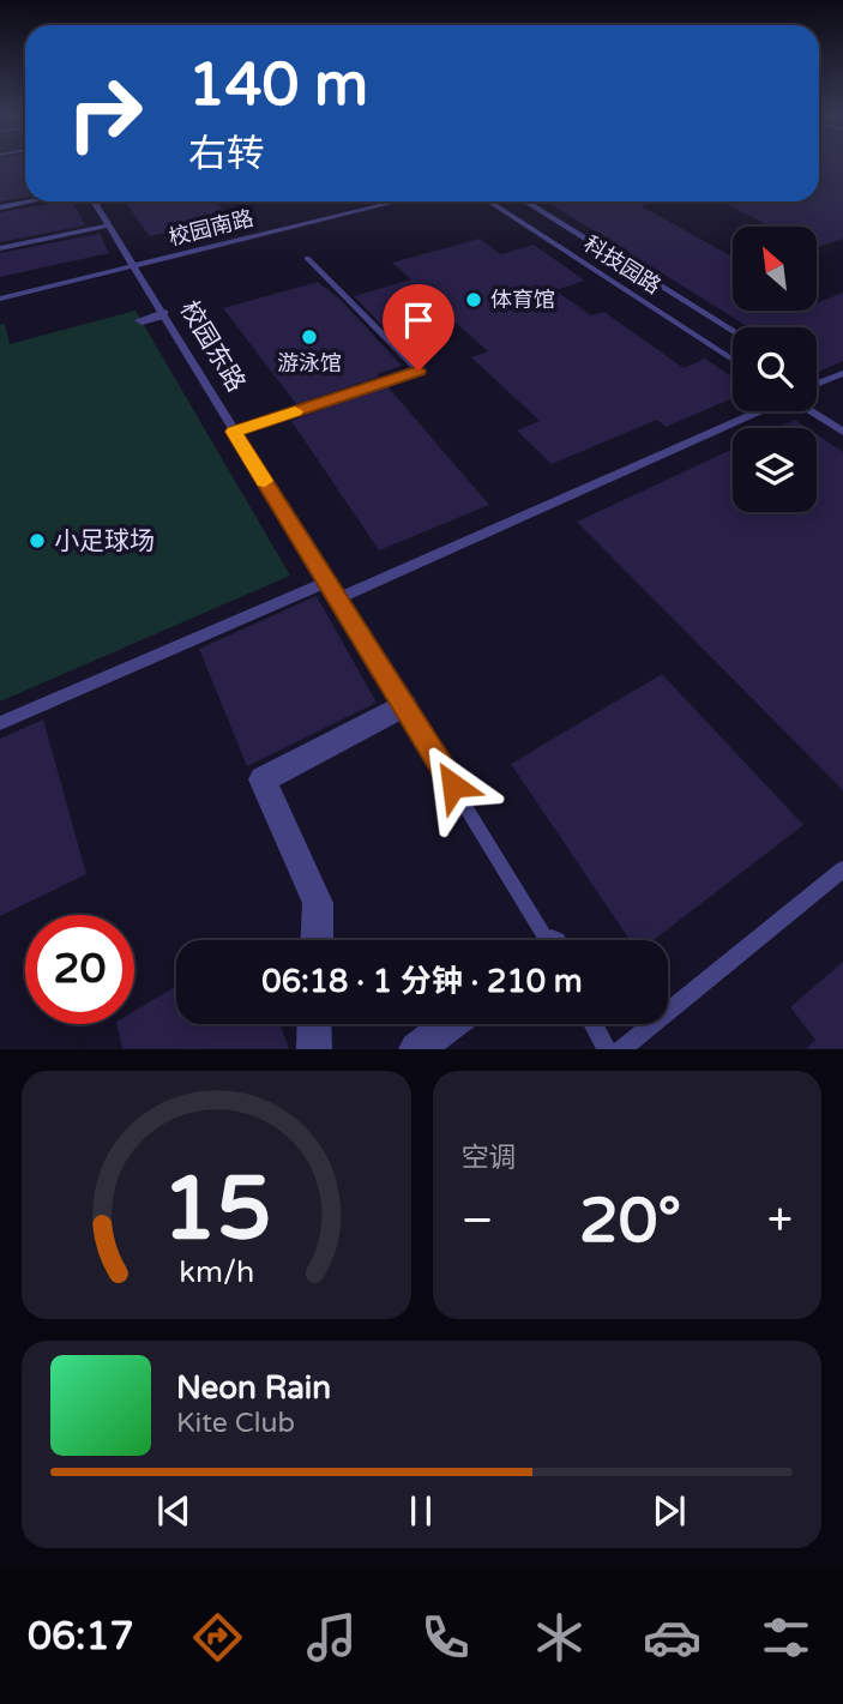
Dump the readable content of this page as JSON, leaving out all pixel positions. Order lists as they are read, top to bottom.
{
  "streets": {
    "lane": ["校园南路", "科技园路", "校园东路"]
  },
  "crossings": [
    ["校园南路", "校园东路"]
  ],
  "places": ["体育馆", "游泳馆", "小足球场"],
  "north": "top left",
  "page": {
    "turn": ["140 m", "右转"],
    "limit": "20",
    "trip": "06:18 · 1 分钟 · 210 m",
    "tile": "空调",
    "heat": ["−", "20°", "+"],
    "song": ["Neon Rain", "Kite Club"],
    "tabs": "06:17",
    "gauge": ["15", "km/h"]
  }
}
